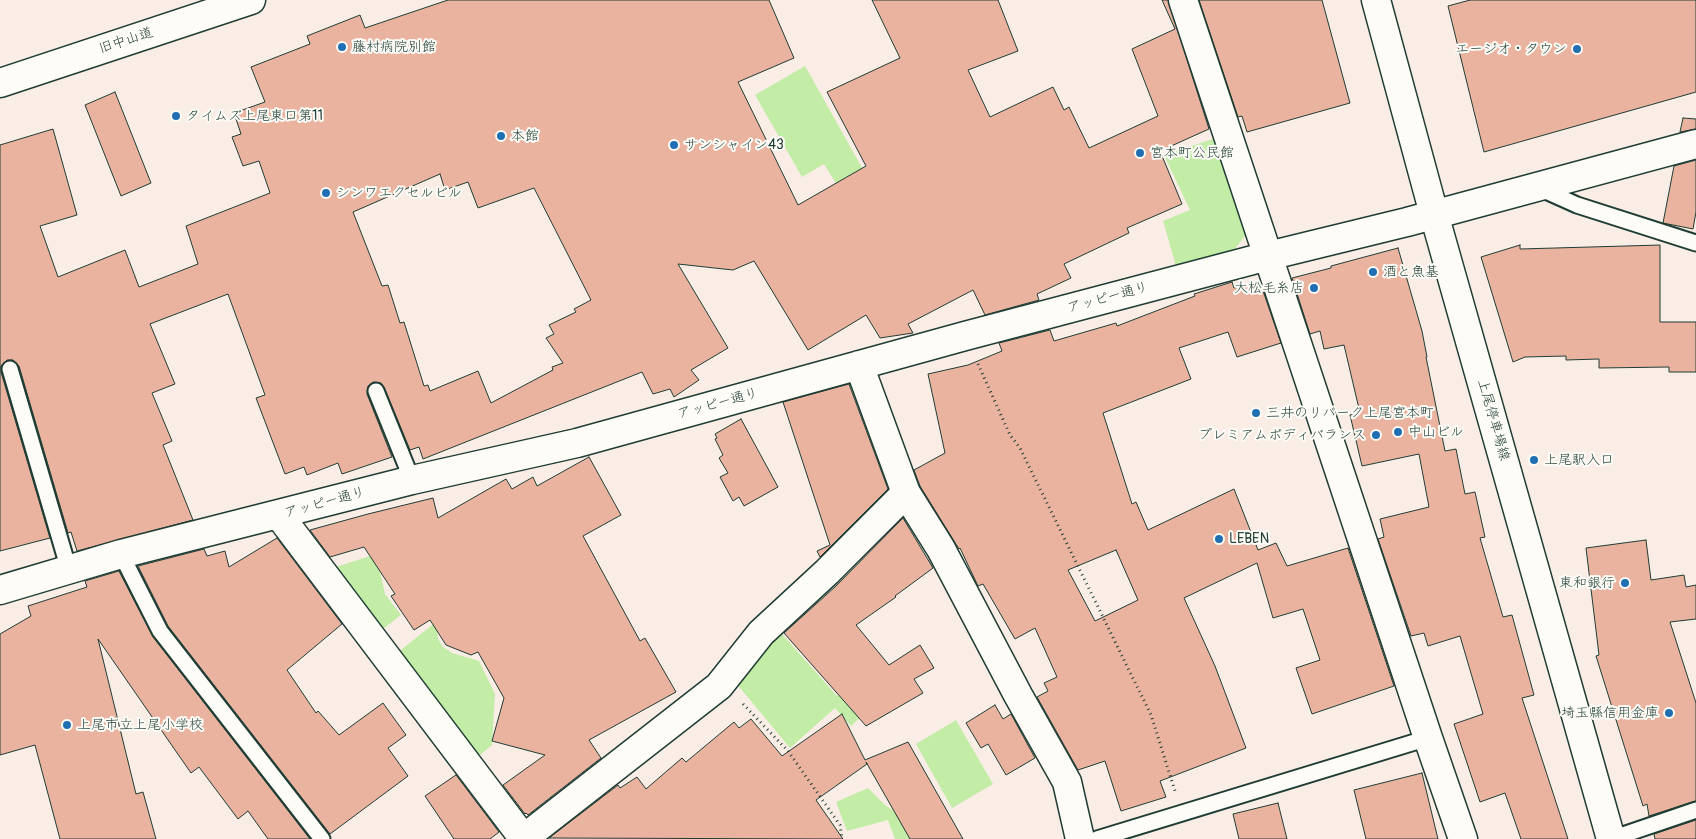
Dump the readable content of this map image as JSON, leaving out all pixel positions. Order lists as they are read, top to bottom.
{
  "streets": {
    "street": ["旧中山道", "アッピー通り", "上尾停車場線"]
  },
  "crossings": [
    ["アッピー通り", "上尾停車場線"]
  ],
  "places": [
    "藤村病院別館",
    "エージオ・タウン",
    "タイムズ上尾東口第11",
    "本館",
    "サンシャイン43",
    "宮本町公民館",
    "シンワエクセルビル",
    "酒と魚基",
    "大松毛糸店",
    "三井のリパーク上尾宮本町",
    "中山ビル",
    "プレミアムボディバランス",
    "上尾駅入口",
    "LEBEN",
    "東和銀行",
    "埼玉縣信用金庫",
    "上尾市立上尾小学校"
  ]
}
